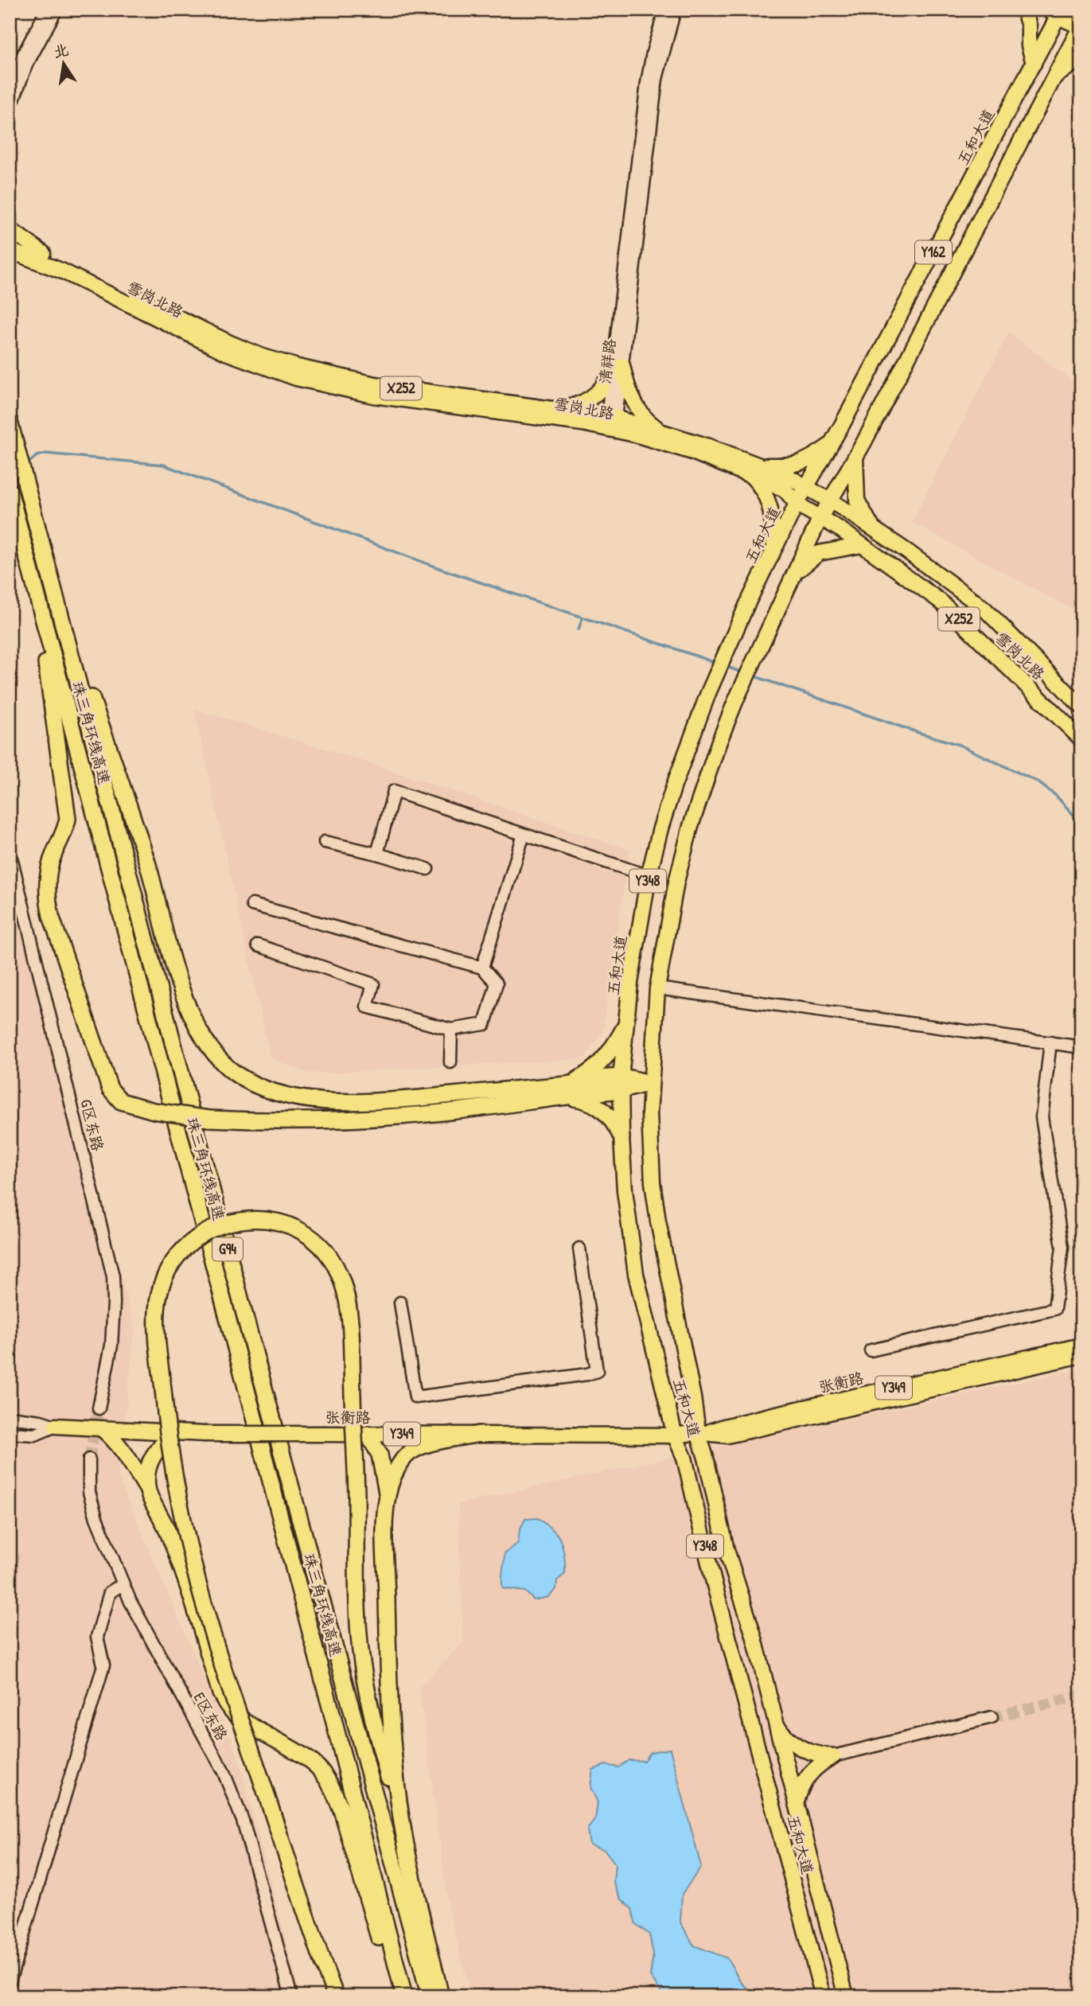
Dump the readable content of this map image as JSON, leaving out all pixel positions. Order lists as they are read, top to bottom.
{
  "streets": {
    "highway": ["珠三角环线高速", "G94"],
    "main road": [
      "五和大道",
      "Y162",
      "雪岗北路",
      "X252",
      "Y348",
      "张衡路",
      "Y349"
    ],
    "street": ["清祥路", "G区东路", "E区东路"]
  },
  "crossings": [
    ["五和大道", "雪岗北路"],
    ["五和大道", "张衡路"],
    ["雪岗北路", "清祥路"]
  ],
  "north": "top"
}
